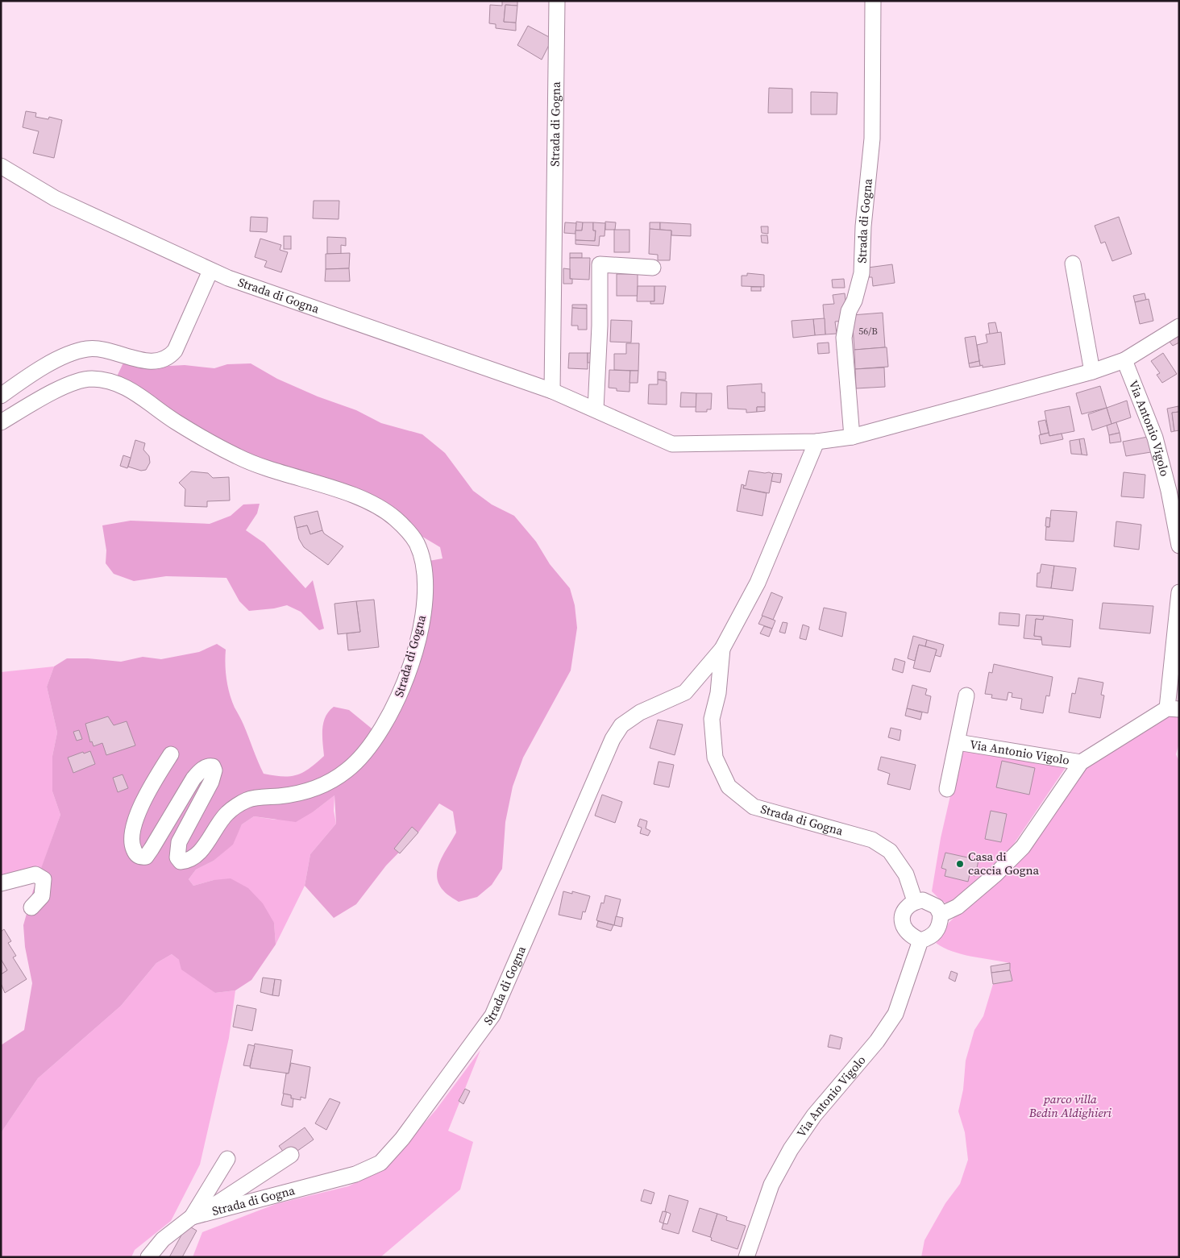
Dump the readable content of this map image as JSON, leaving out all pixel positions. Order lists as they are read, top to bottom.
{
  "streets": {
    "street": ["Strada di Gogna", "Via Antonio Vigolo"]
  },
  "crossings": [
    ["Strada di Gogna", "Via Antonio Vigolo"]
  ],
  "parks": ["parco villa Bedin Aldighieri"],
  "places": ["Casa di caccia Gogna"],
  "house_numbers": ["56/B"]
}
